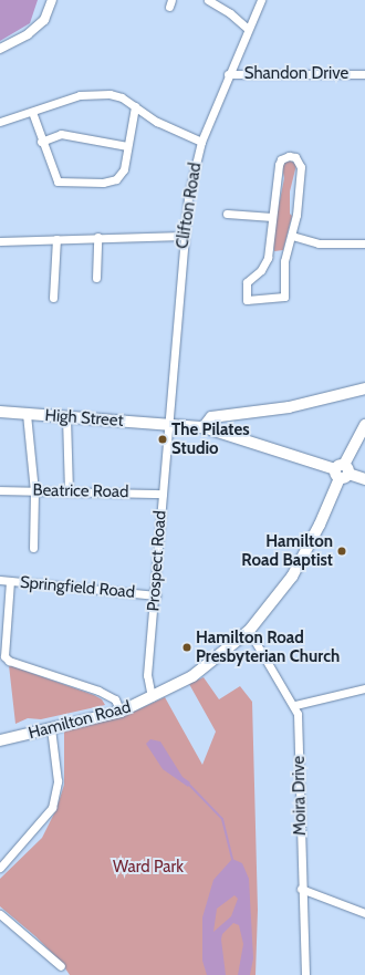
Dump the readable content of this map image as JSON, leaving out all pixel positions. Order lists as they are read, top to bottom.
{
  "streets": {
    "main road": ["High Street", "Hamilton Road"],
    "street": [
      "Shandon Drive",
      "Clifton Road",
      "Beatrice Road",
      "Prospect Road",
      "Springfield Road",
      "Moira Drive"
    ]
  },
  "crossings": [
    ["Shandon Drive", "Clifton Road"],
    ["Clifton Road", "High Street"],
    ["Clifton Road", "Prospect Road"],
    ["High Street", "Prospect Road"],
    ["High Street", "Hamilton Road"],
    ["Beatrice Road", "Prospect Road"],
    ["Prospect Road", "Springfield Road"],
    ["Prospect Road", "Hamilton Road"],
    ["Hamilton Road", "Moira Drive"]
  ],
  "parks": ["Ward Park"],
  "places": ["The Pilates Studio", "Hamilton Road Baptist", "Hamilton Road Presbyterian Church"]
}
